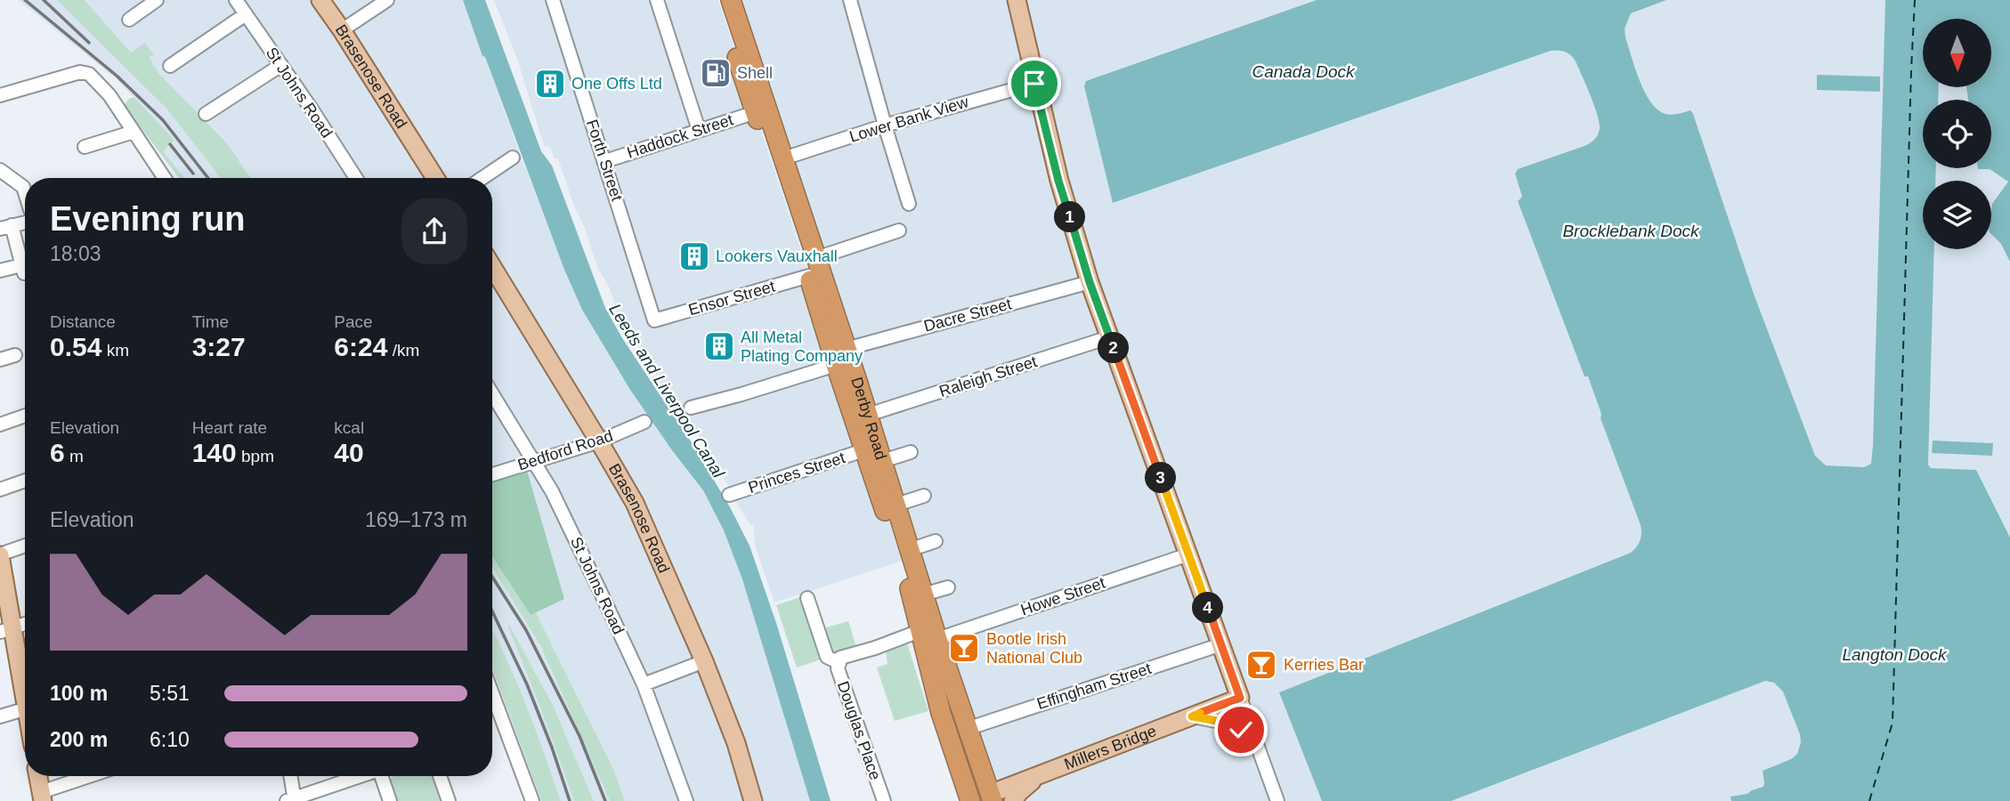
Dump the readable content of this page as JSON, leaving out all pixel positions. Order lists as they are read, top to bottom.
{
  "streets": {
    "highway": ["Derby Road"],
    "main road": ["Brasenose Road", "Millers Bridge"],
    "street": [
      "St Johns Road",
      "Lower Bank View",
      "Haddock Street",
      "Forth Street",
      "Ensor Street",
      "Dacre Street",
      "Raleigh Street",
      "Bedford Road",
      "Princes Street",
      "Howe Street",
      "Effingham Street",
      "Douglas Place"
    ]
  },
  "crossings": [
    ["Brasenose Road", "Bedford Road"],
    ["St Johns Road", "Bedford Road"],
    ["Lower Bank View", "Derby Road"],
    ["Haddock Street", "Forth Street"],
    ["Haddock Street", "Derby Road"],
    ["Forth Street", "Ensor Street"],
    ["Ensor Street", "Derby Road"],
    ["Dacre Street", "Derby Road"],
    ["Raleigh Street", "Derby Road"],
    ["Derby Road", "Princes Street"],
    ["Derby Road", "Howe Street"],
    ["Derby Road", "Effingham Street"],
    ["Derby Road", "Douglas Place"],
    ["Derby Road", "Millers Bridge"]
  ],
  "water": [
    "Canada Dock",
    "Brocklebank Dock",
    "Leeds and Liverpool Canal",
    "Langton Dock"
  ],
  "places": {
    "fuel station": ["Shell"],
    "building": ["One Offs Ltd", "Lookers Vauxhall", "All Metal Plating Company"],
    "bar": ["Bootle Irish National Club", "Kerries Bar"]
  },
  "north": "bottom",
  "page": {
    "heading": ["Evening run", "18:03"],
    "pins": [
      "1",
      "2",
      "3",
      "4"
    ],
    "stats": [
      ["Distance", "0.54 km"],
      ["Time", "3:27"],
      ["Pace", "6:24 /km"],
      ["Elevation", "6 m"],
      ["Heart rate", "140 bpm"],
      ["kcal", "40"]
    ],
    "chart": ["Elevation", "169–173 m"],
    "list": [
      {
        "name": "100 m",
        "note": "5:51"
      },
      {
        "name": "200 m",
        "note": "6:10"
      }
    ]
  }
}
